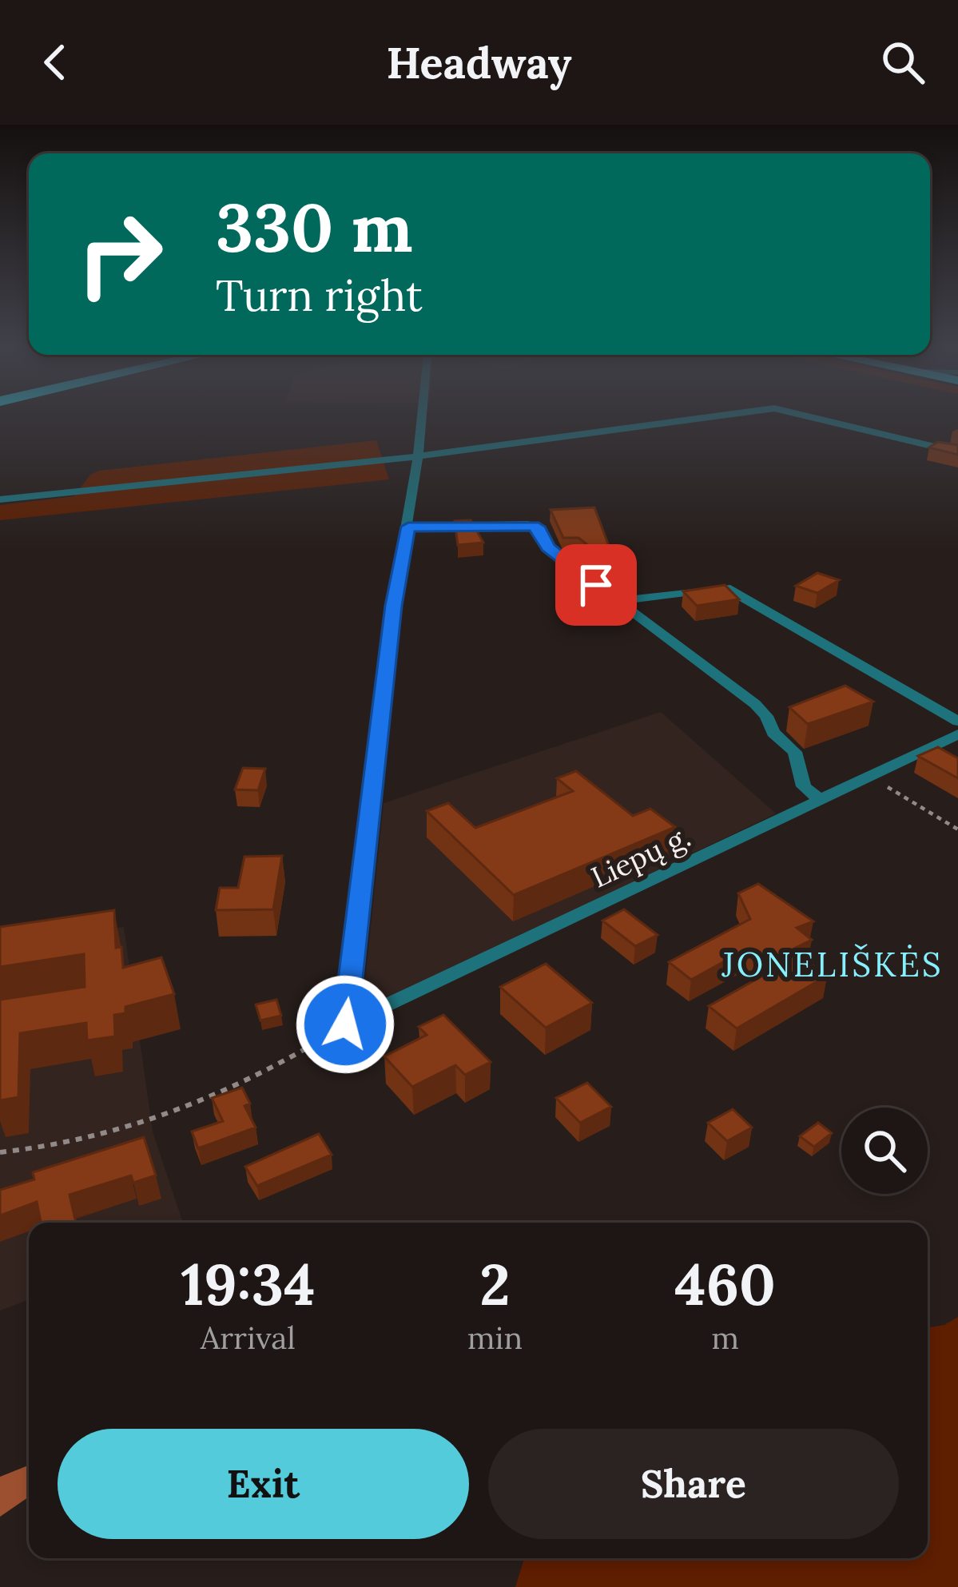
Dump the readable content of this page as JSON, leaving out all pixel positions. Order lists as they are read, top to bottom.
{
  "streets": {
    "street": ["Liepų g."]
  },
  "districts": ["JONELIŠKĖS"],
  "page": {
    "header": "Headway",
    "turn": ["330 m", "Turn right"],
    "eta": [
      "19:34",
      "Arrival",
      "2",
      "min",
      "460",
      "m"
    ],
    "buttons": ["Exit", "Share"]
  }
}
